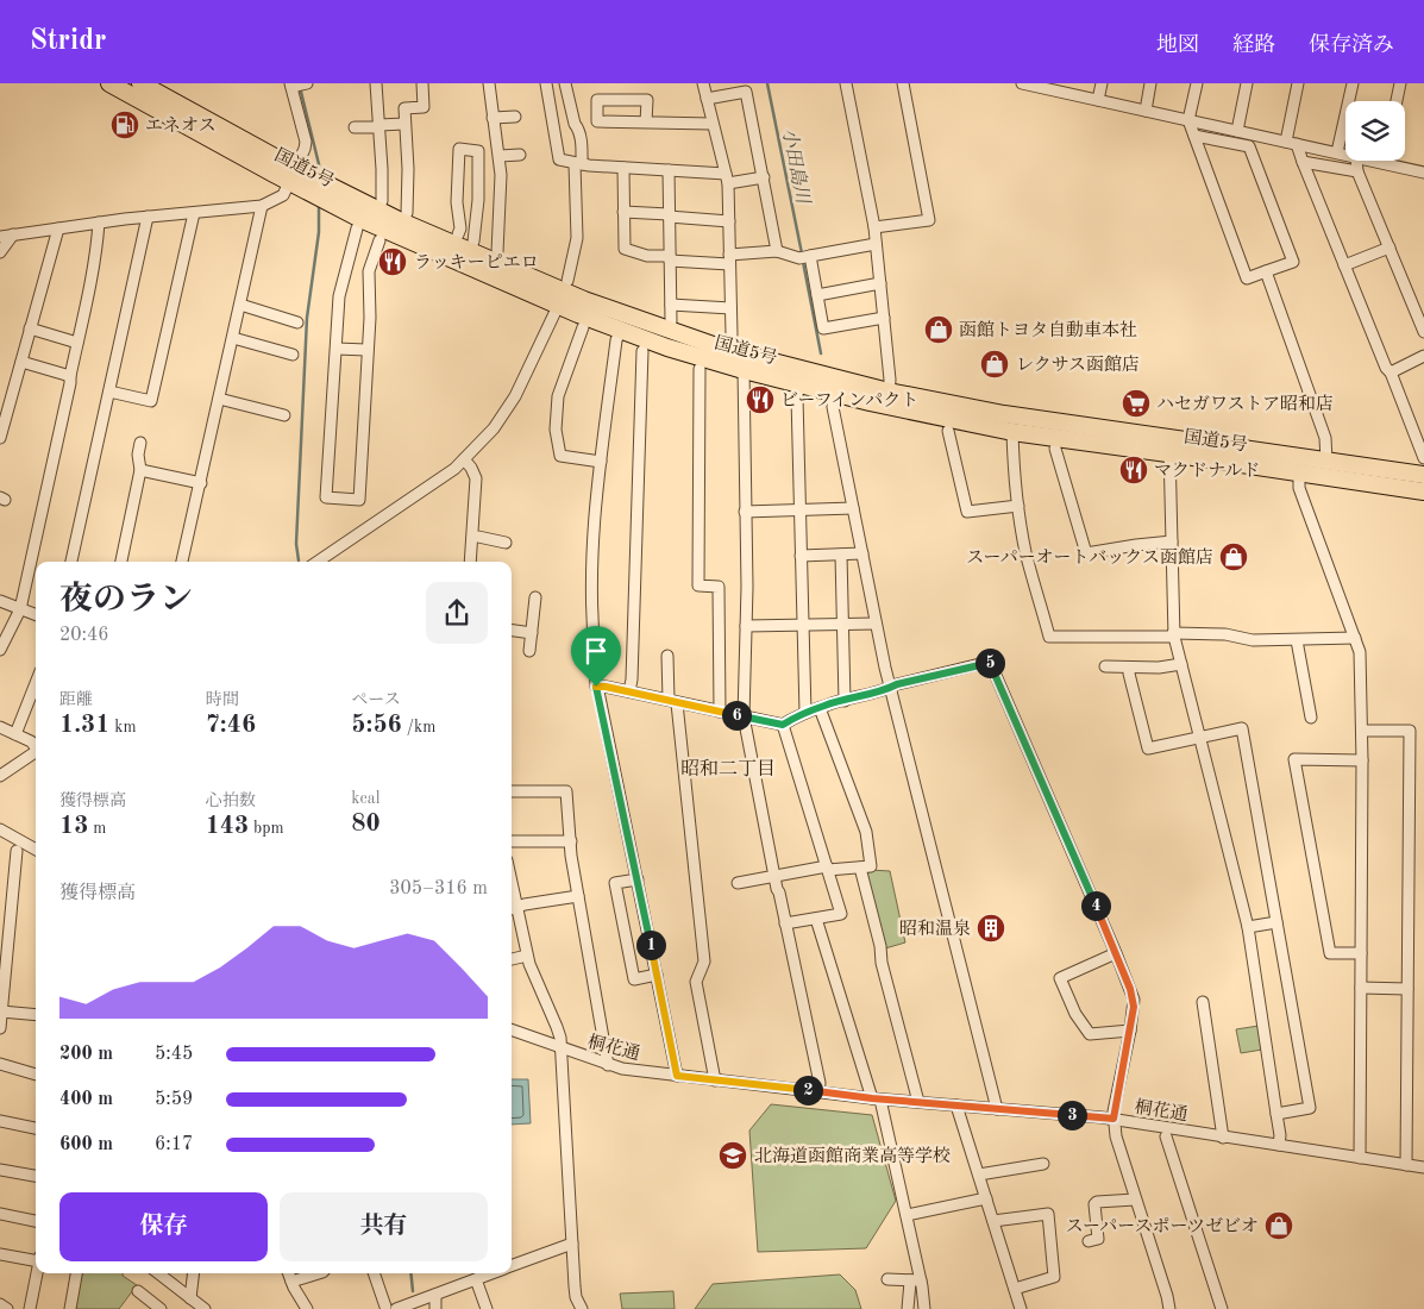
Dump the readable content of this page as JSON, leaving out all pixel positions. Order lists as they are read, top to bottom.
{
  "streets": {
    "highway": ["国道5号"],
    "street": ["桐花通"]
  },
  "districts": ["昭和二丁目"],
  "water": ["小田島川"],
  "places": {
    "fuel station": ["エネオス"],
    "restaurant": ["ラッキーピエロ", "ビーフインパクト", "マクドナルド"],
    "shop": [
      "函館トヨタ自動車本社",
      "レクサス函館店",
      "スーパーオートバックス函館店",
      "スーパースポーツゼビオ"
    ],
    "supermarket": ["ハセガワストア昭和店"],
    "building": ["昭和温泉"],
    "school or university": ["北海道函館商業高等学校"]
  },
  "page": {
    "header": "Stridr",
    "nav": ["地図", "経路", "保存済み"],
    "heading": ["夜のラン", "20:46"],
    "pins": [
      "5",
      "6",
      "4",
      "1",
      "2",
      "3"
    ],
    "stats": [
      ["距離", "1.31 km"],
      ["時間", "7:46"],
      ["ペース", "5:56 /km"],
      ["獲得標高", "13 m"],
      ["心拍数", "143 bpm"],
      ["kcal", "80"]
    ],
    "chart": ["獲得標高", "305–316 m"],
    "list": [
      {
        "name": "200 m",
        "note": "5:45"
      },
      {
        "name": "400 m",
        "note": "5:59"
      },
      {
        "name": "600 m",
        "note": "6:17"
      }
    ],
    "buttons": ["保存", "共有"]
  }
}
